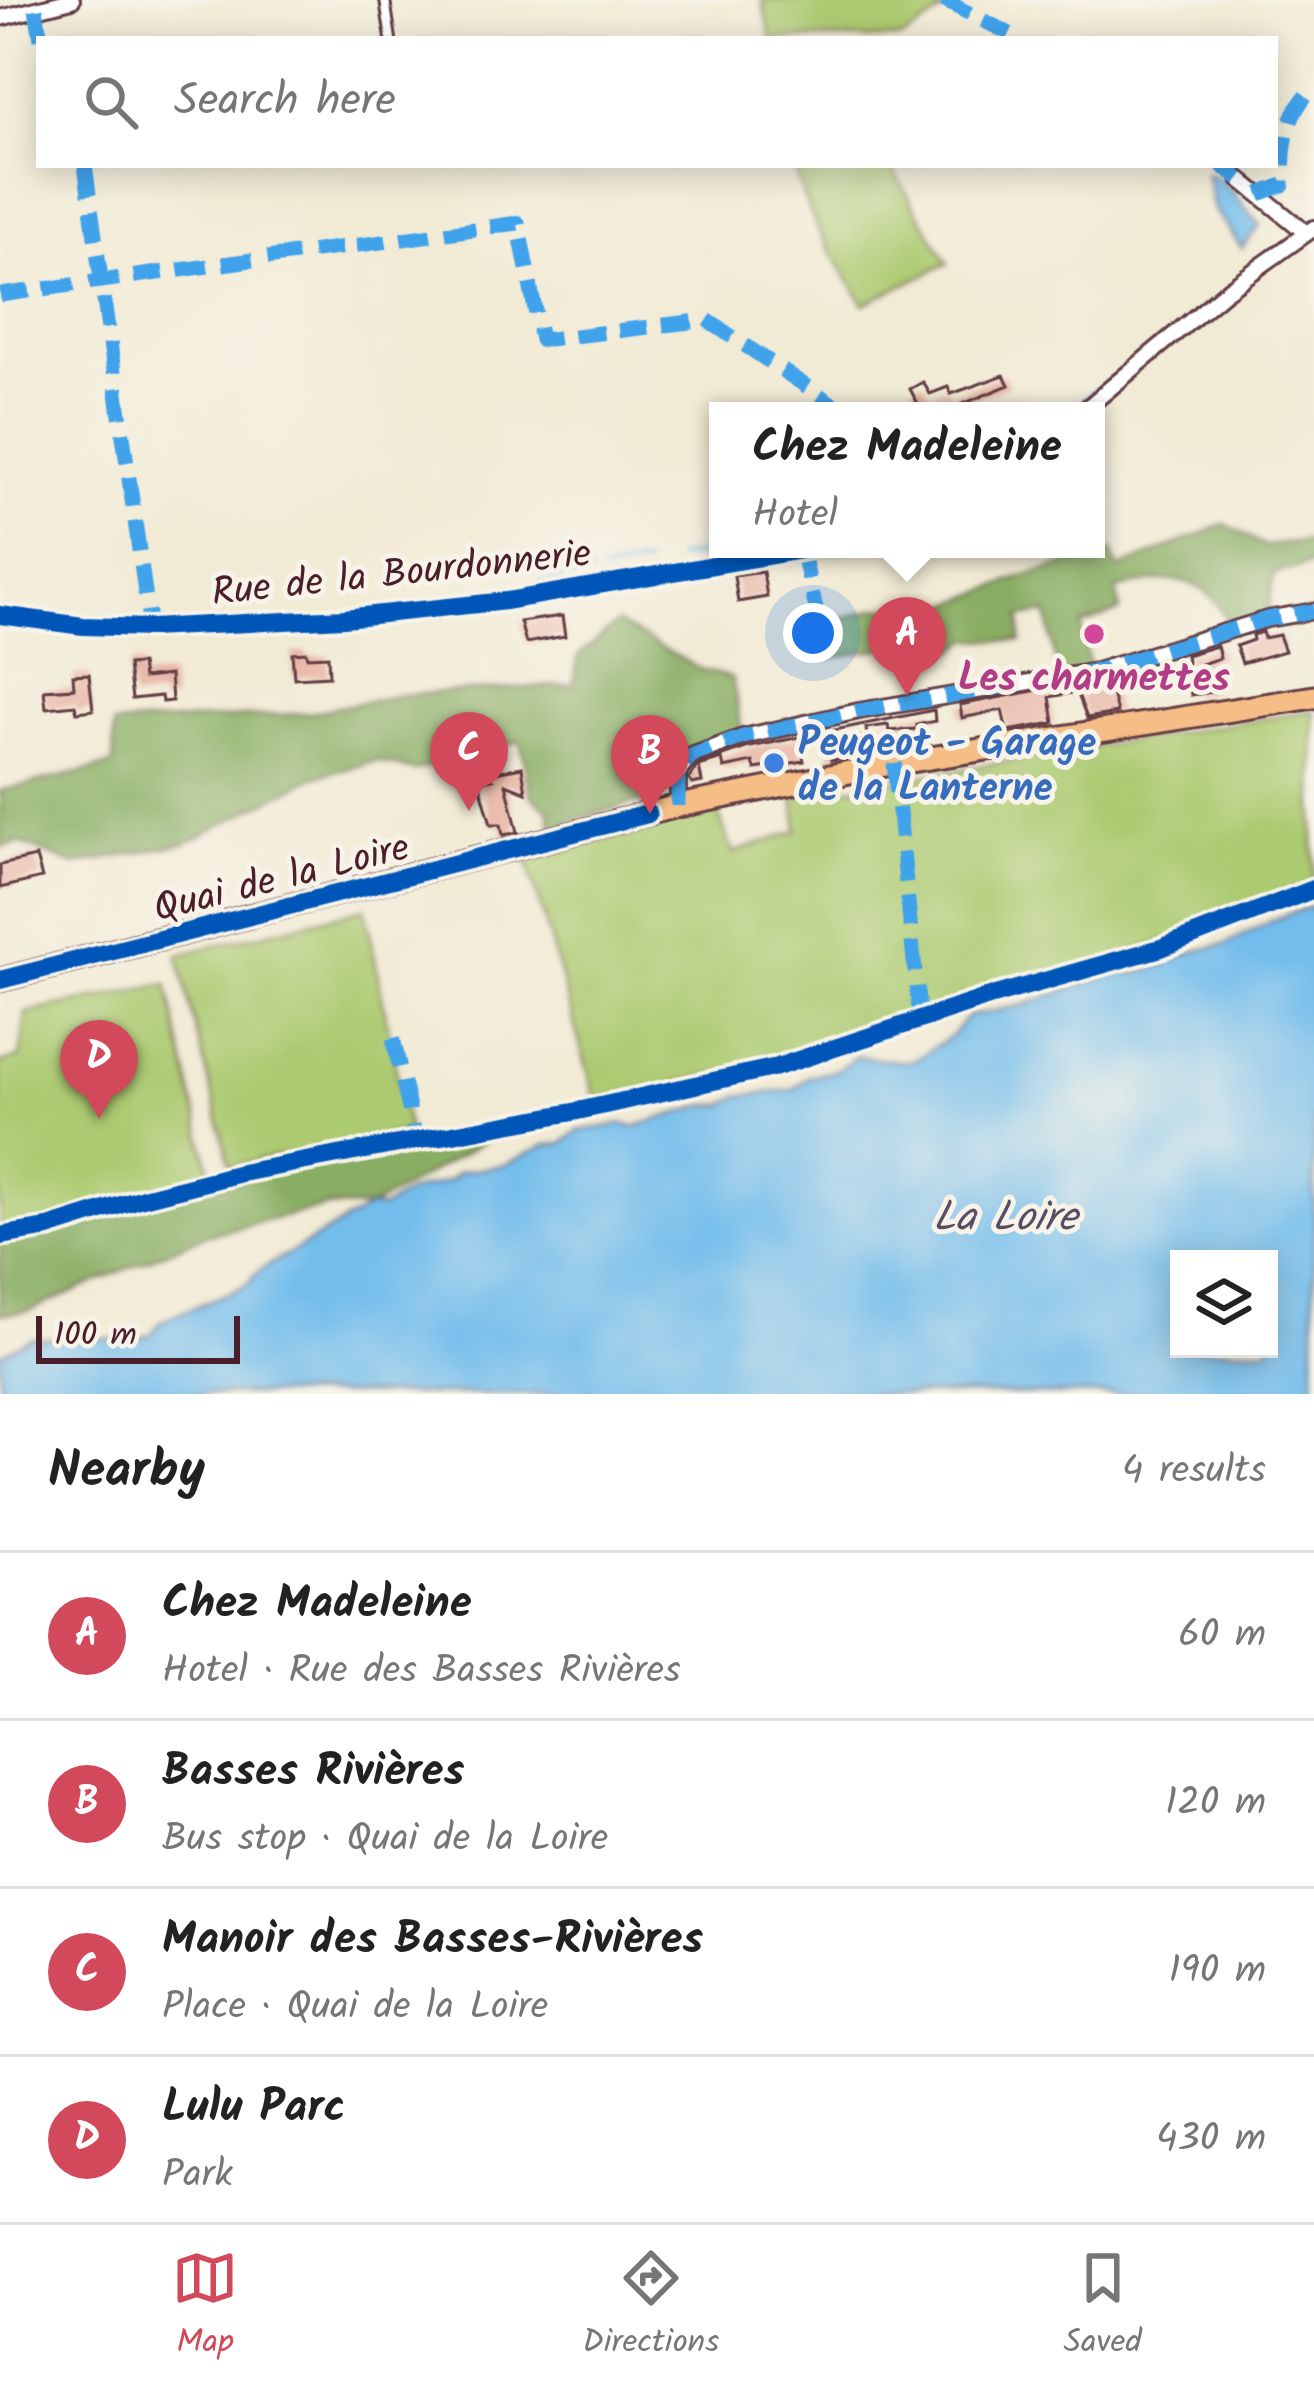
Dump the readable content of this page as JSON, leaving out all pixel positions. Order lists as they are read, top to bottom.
{
  "streets": {
    "main road": ["Quai de la Loire"],
    "street": ["Rue de la Bourdonnerie"]
  },
  "water": ["La Loire"],
  "places": ["Les charmettes", "Peugeot - Garage de la Lanterne"],
  "scale_bar": "100 m",
  "page": {
    "search": "Search here",
    "popup": ["Chez Madeleine", "Hotel"],
    "pins": [
      "A",
      "C",
      "B",
      "D"
    ],
    "scale": "100 m",
    "heading": ["Nearby", "4 results"],
    "list": [
      {
        "mark": "A",
        "name": "Chez Madeleine",
        "note": "Hotel · Rue des Basses Rivières",
        "value": "60 m"
      },
      {
        "mark": "B",
        "name": "Basses Rivières",
        "note": "Bus stop · Quai de la Loire",
        "value": "120 m"
      },
      {
        "mark": "C",
        "name": "Manoir des Basses-Rivières",
        "note": "Place · Quai de la Loire",
        "value": "190 m"
      },
      {
        "mark": "D",
        "name": "Lulu Parc",
        "note": "Park",
        "value": "430 m"
      }
    ],
    "nav": ["Map", "Directions", "Saved"]
  }
}
